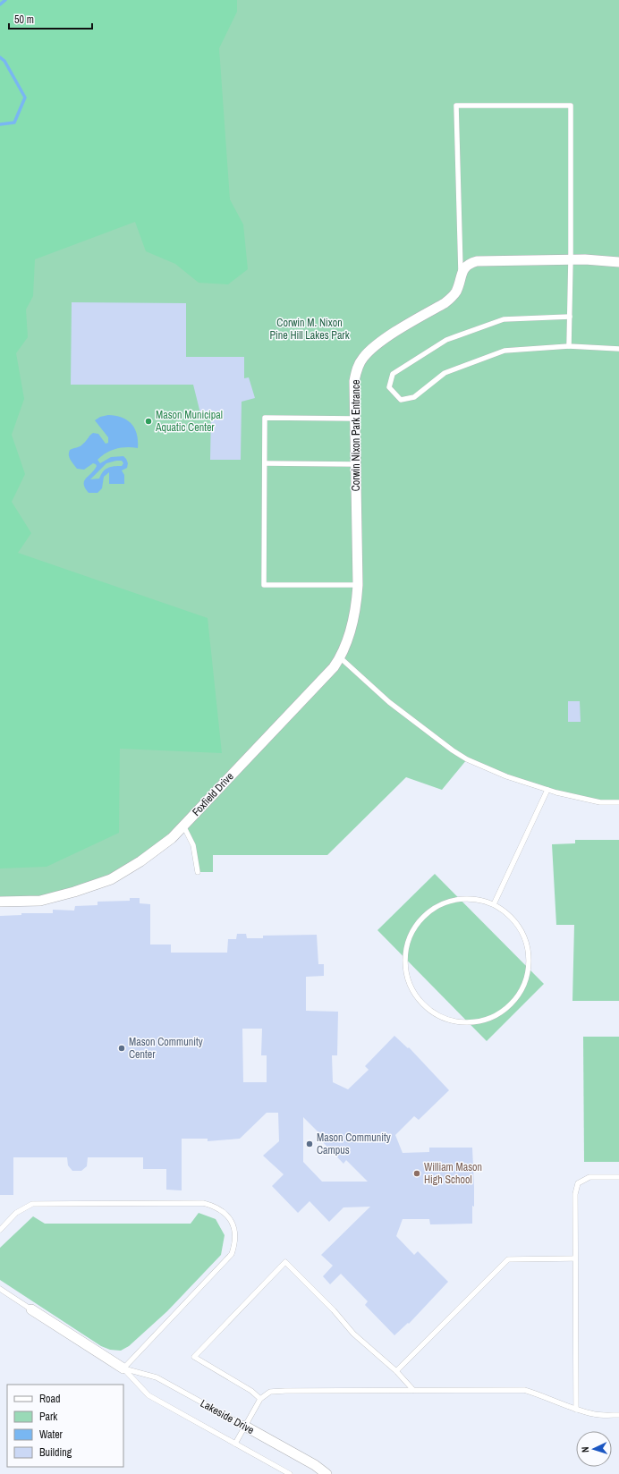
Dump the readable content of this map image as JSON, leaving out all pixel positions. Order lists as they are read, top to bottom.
{
  "streets": {
    "street": ["Corwin Nixon Park Entrance", "Foxfield Drive", "Lakeside Drive"]
  },
  "crossings": [
    ["Corwin Nixon Park Entrance", "Foxfield Drive"]
  ],
  "parks": ["Corwin M. Nixon Pine Hill Lakes Park"],
  "places": [
    "Mason Municipal Aquatic Center",
    "Mason Community Center",
    "Mason Community Campus",
    "William Mason High School"
  ],
  "legend": [
    "Road",
    "Park",
    "Water",
    "Building"
  ],
  "scale_bar": "50 m",
  "north": "left"
}
